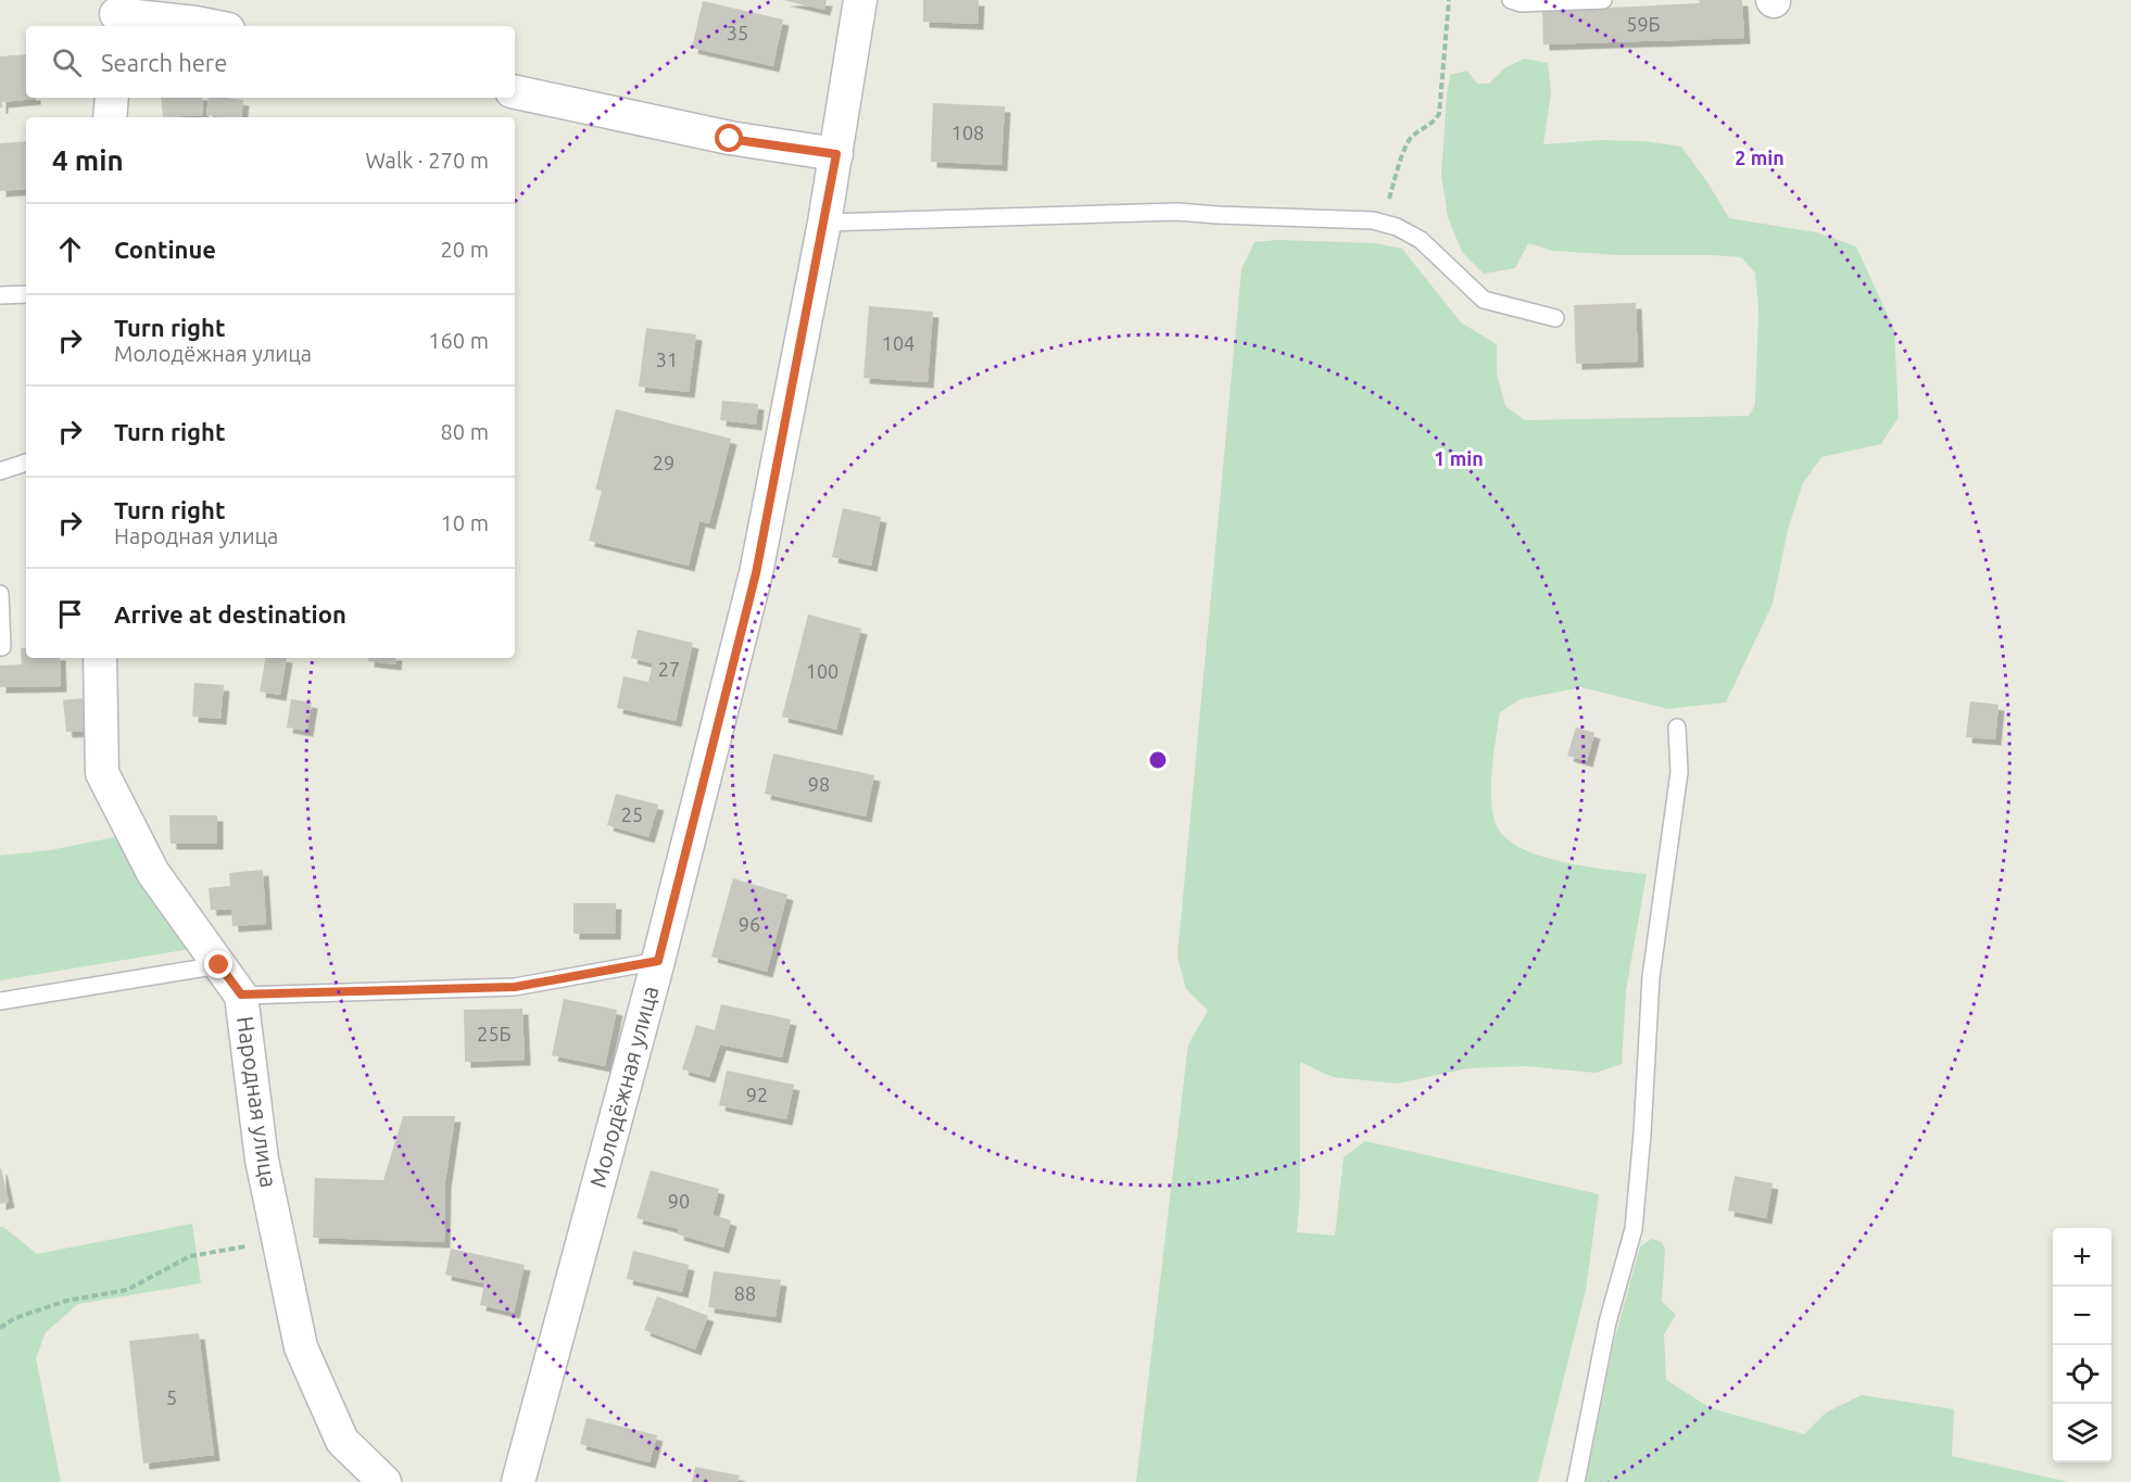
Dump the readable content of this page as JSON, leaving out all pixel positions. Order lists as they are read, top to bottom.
{
  "streets": {
    "street": ["Молодёжная улица", "Народная улица"]
  },
  "house_numbers": [
    "59Б",
    "35",
    "108",
    "104",
    "31",
    "29",
    "27",
    "100",
    "98",
    "25",
    "96",
    "25Б",
    "92",
    "90",
    "88",
    "5"
  ],
  "page": {
    "search": "Search here",
    "heading": ["4 min", "Walk · 270 m"],
    "list": [
      ["Continue", "20 m"],
      ["Turn right", "Молодёжная улица", "160 m"],
      ["Turn right", "80 m"],
      ["Turn right", "Народная улица", "10 m"],
      "Arrive at destination"
    ],
    "map_buttons": ["+", "−"]
  },
  "rings": ["2 min", "1 min"]
}
